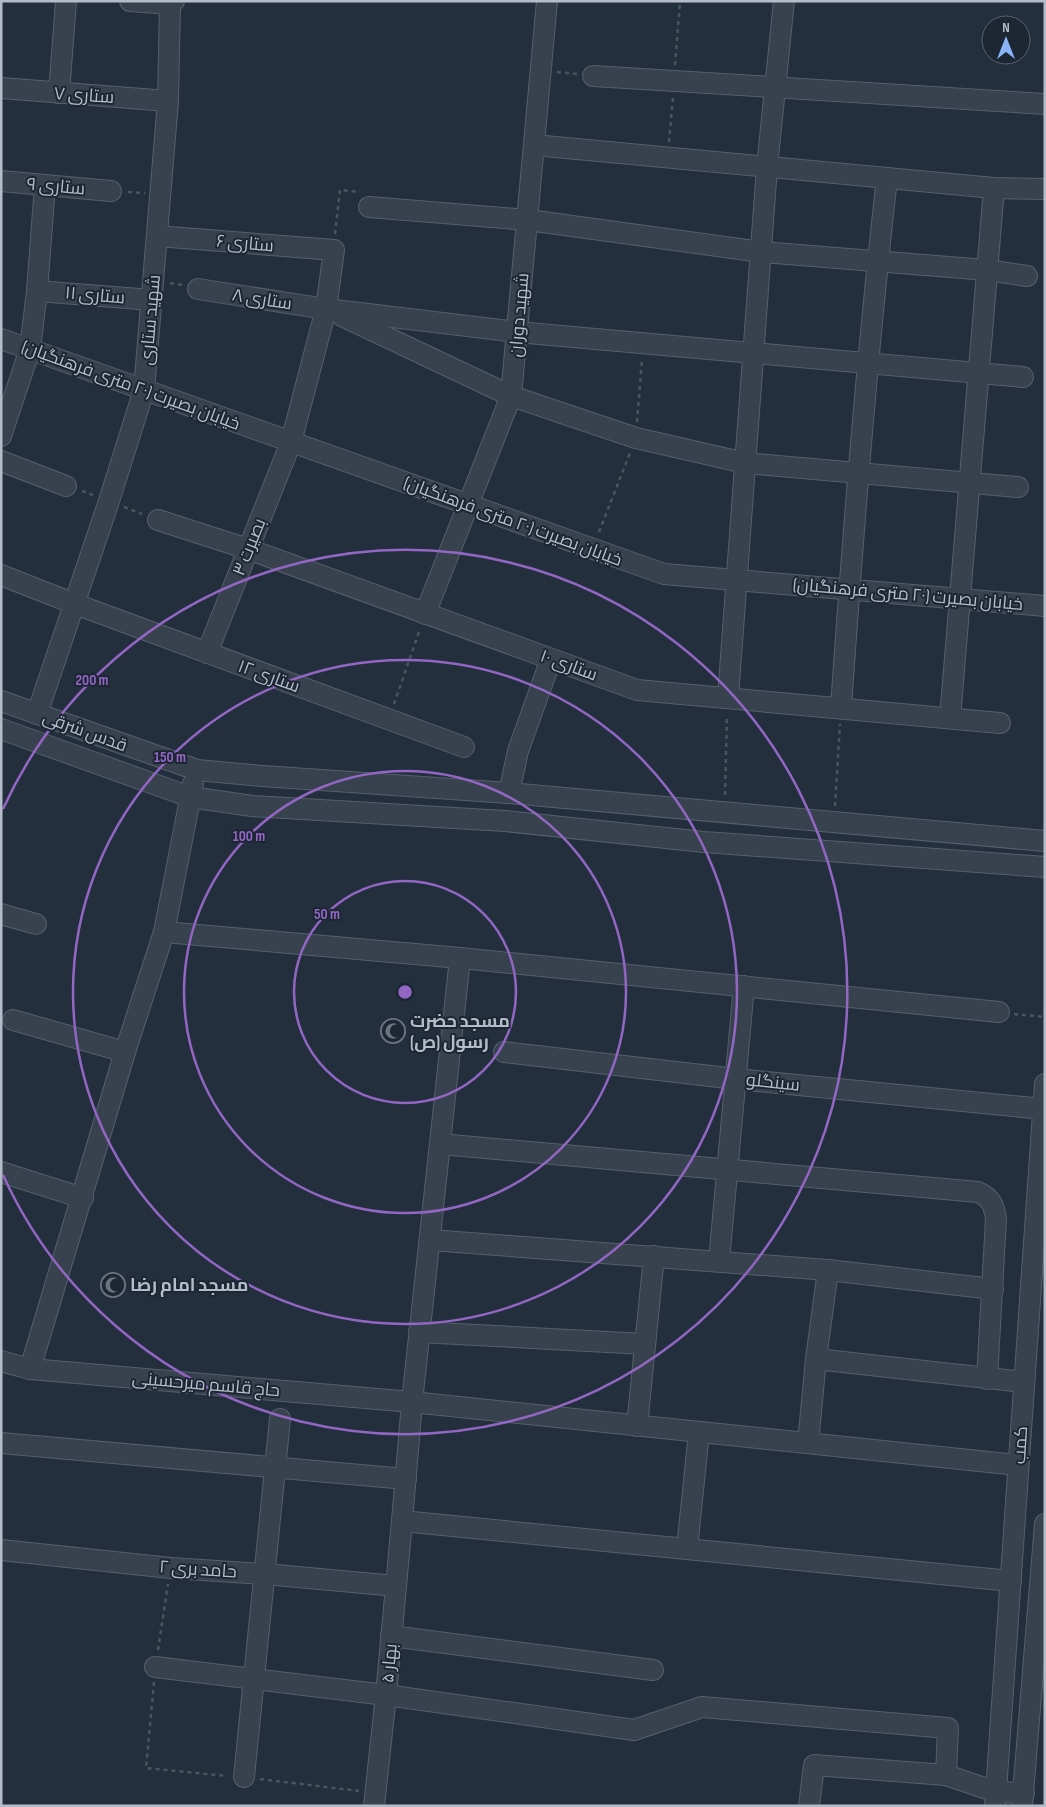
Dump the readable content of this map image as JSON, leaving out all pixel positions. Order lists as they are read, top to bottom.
{
  "streets": {
    "street": [
      "ستاری ۷",
      "ستاری ۹",
      "ستاری ۶",
      "ستاری ۱۱",
      "ستاری ۸",
      "شهید دوران",
      "شهید ستاری",
      "خیابان بصیرت (۲۰ متری فرهنگیان)",
      "بصیرت ۳",
      "ستاری ۱۰",
      "ستاری ۱۲",
      "قدس شرقی",
      "سینگلو",
      "حاج قاسم میرحسینی",
      "کمب",
      "حامد بری ۲",
      "بهار ۵"
    ]
  },
  "crossings": [
    ["ستاری ۷", "شهید ستاری"],
    ["ستاری ۶", "شهید ستاری"],
    ["ستاری ۶", "بصیرت ۳"],
    ["ستاری ۱۱", "شهید ستاری"],
    ["ستاری ۸", "بصیرت ۳"],
    ["شهید دوران", "خیابان بصیرت (۲۰ متری فرهنگیان)"],
    ["شهید دوران", "ستاری ۱۰"],
    ["شهید ستاری", "خیابان بصیرت (۲۰ متری فرهنگیان)"],
    ["شهید ستاری", "ستاری ۱۲"],
    ["شهید ستاری", "قدس شرقی"],
    ["خیابان بصیرت (۲۰ متری فرهنگیان)", "بصیرت ۳"],
    ["بصیرت ۳", "ستاری ۱۰"],
    ["بصیرت ۳", "ستاری ۱۲"],
    ["سینگلو", "کمب"],
    ["حاج قاسم میرحسینی", "کمب"],
    ["حاج قاسم میرحسینی", "بهار ۵"],
    ["حامد بری ۲", "بهار ۵"]
  ],
  "places": {
    "mosque": ["مسجد حضرت رسول (ص)", "مسجد امام رضا"]
  },
  "north": "top",
  "rings": [
    "200 m",
    "150 m",
    "100 m",
    "50 m"
  ]
}
